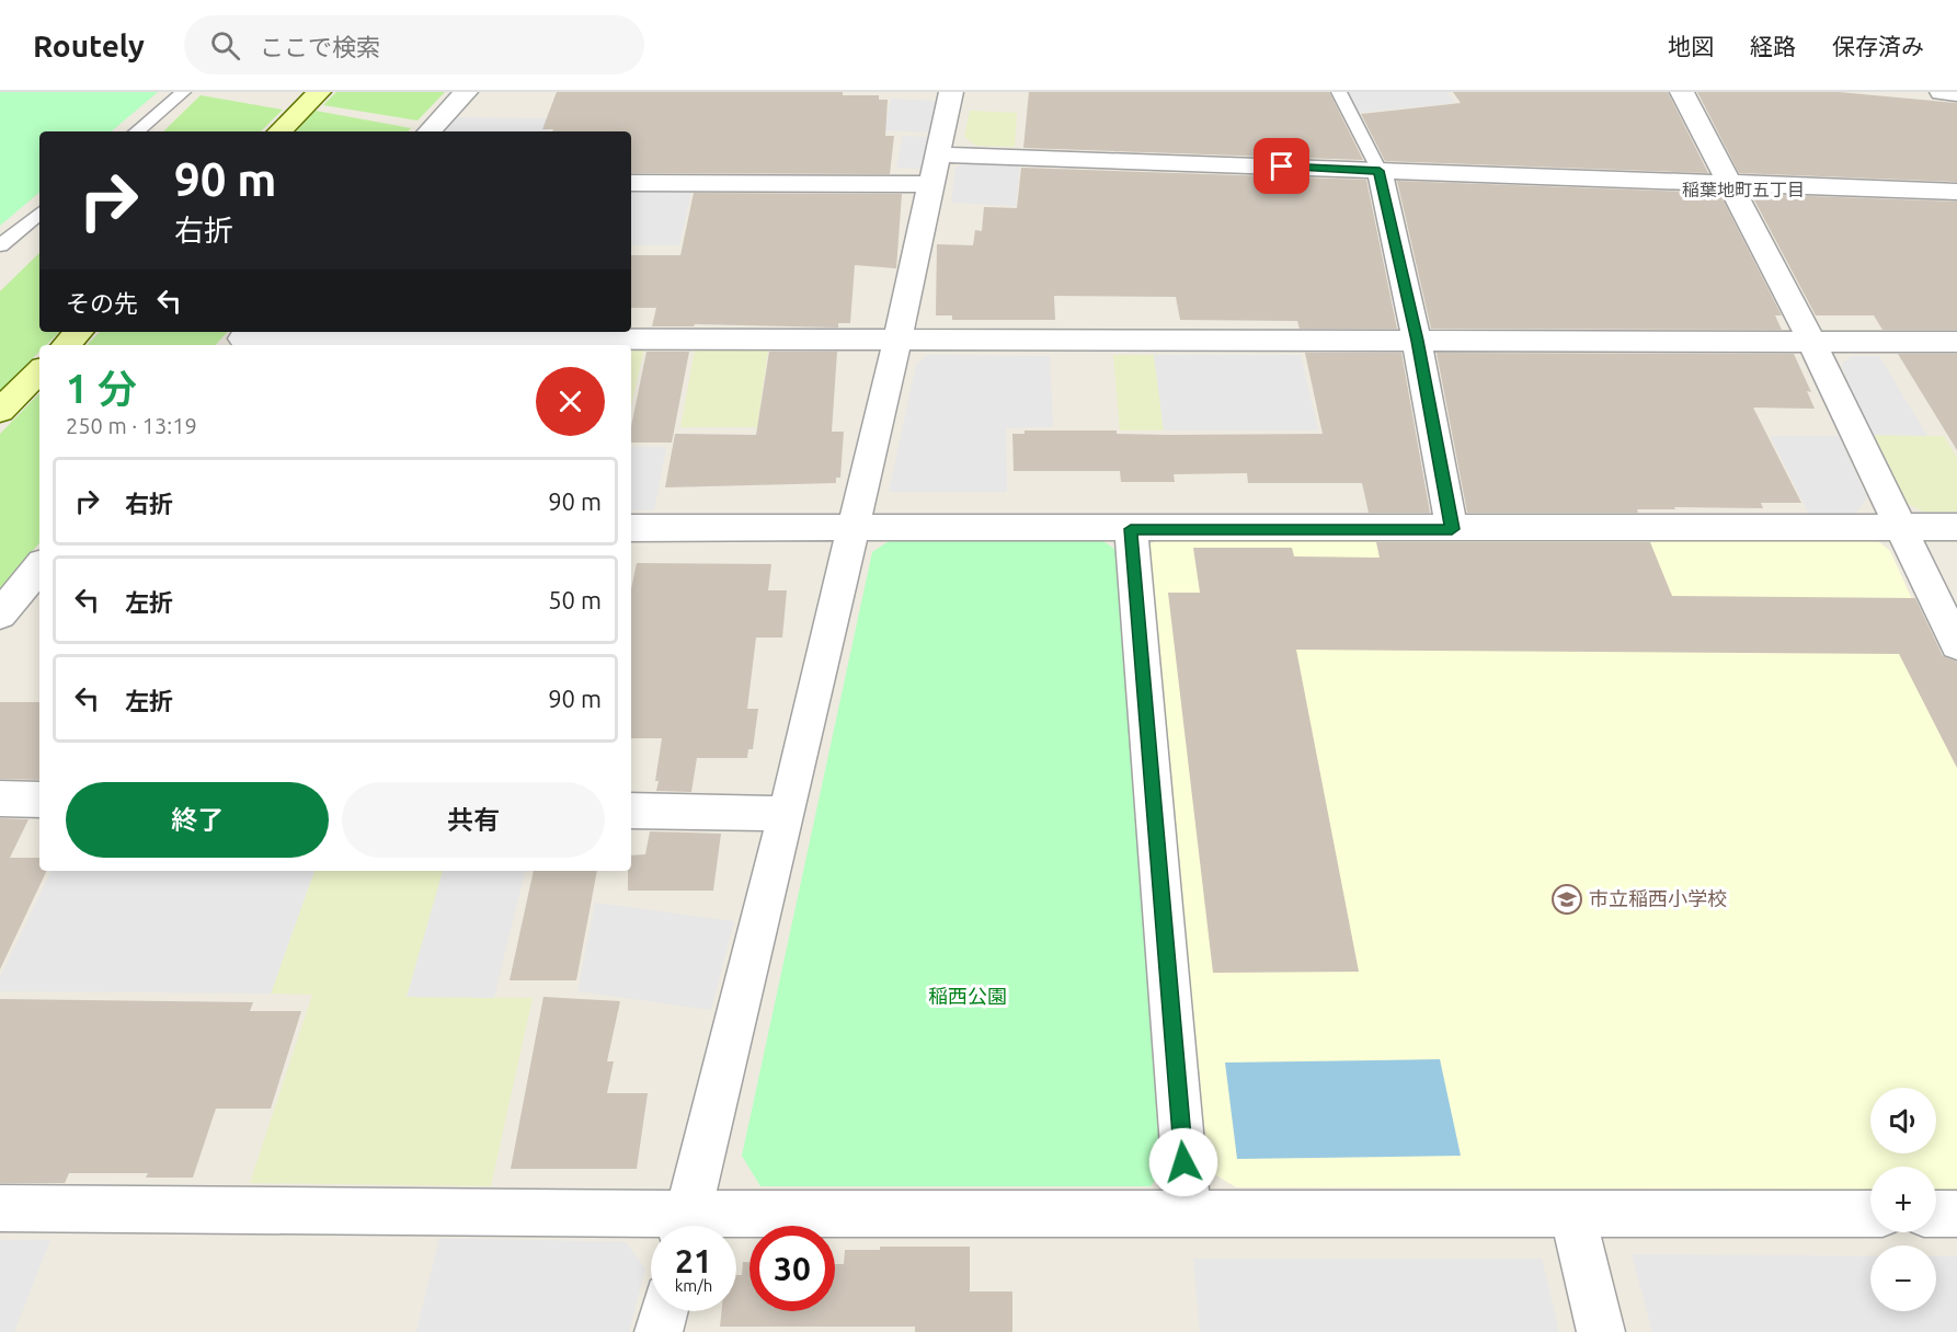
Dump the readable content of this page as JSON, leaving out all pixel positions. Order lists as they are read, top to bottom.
{
  "districts": ["稲葉地町五丁目"],
  "parks": ["稲西公園"],
  "places": {
    "school or university": ["市立稲西小学校"]
  },
  "page": {
    "header": "Routely",
    "search": "ここで検索",
    "nav": ["地図", "経路", "保存済み"],
    "turn": ["90 m", "右折"],
    "then": "その先",
    "heading": ["1 分", "250 m · 13:19"],
    "list": [
      {
        "name": "右折",
        "value": "90 m"
      },
      {
        "name": "左折",
        "value": "50 m"
      },
      {
        "name": "左折",
        "value": "90 m"
      }
    ],
    "buttons": ["終了", "共有"],
    "map_buttons": ["+", "−"],
    "speed": "21 km/h",
    "limit": "30"
  }
}
